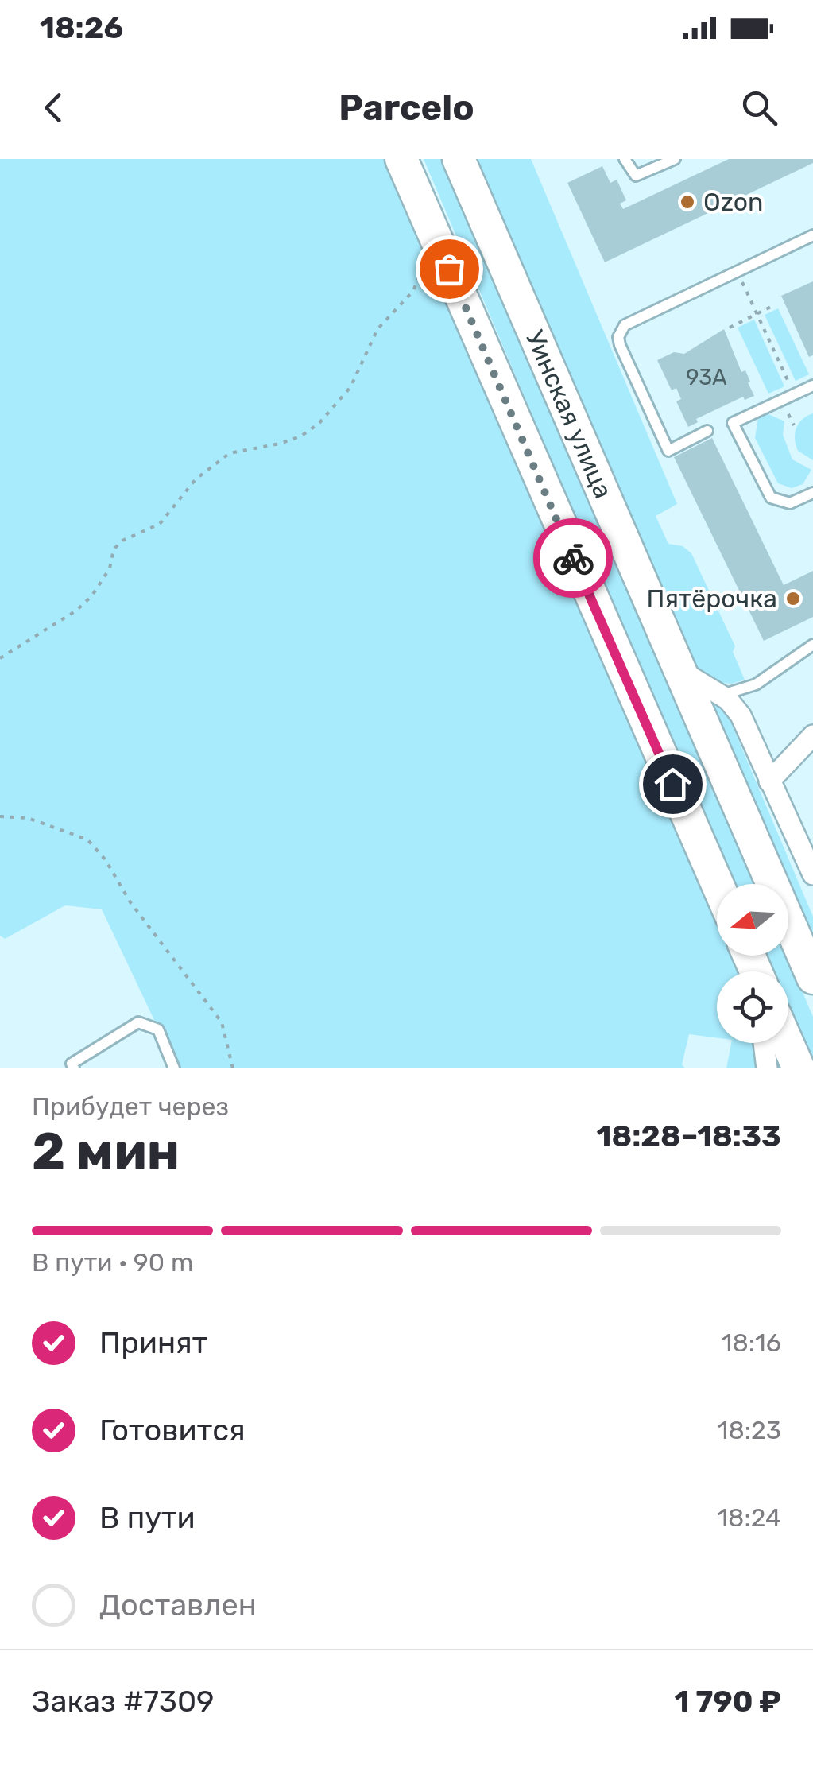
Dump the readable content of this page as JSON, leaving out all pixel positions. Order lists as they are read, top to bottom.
{
  "streets": {
    "main road": ["Уинская улица"]
  },
  "places": ["Ozon", "Пятёрочка"],
  "house_numbers": ["93А"],
  "north": "left",
  "page": {
    "status": "18:26",
    "header": "Parcelo",
    "heading": ["2 мин", "Прибудет через", "18:28–18:33"],
    "panel": ["Заказ #7309", "1 790 ₽"],
    "bar": "В пути · 90 m",
    "list": [
      ["Принят", "18:16"],
      ["Готовится", "18:23"],
      ["В пути", "18:24"],
      "Доставлен"
    ]
  }
}
